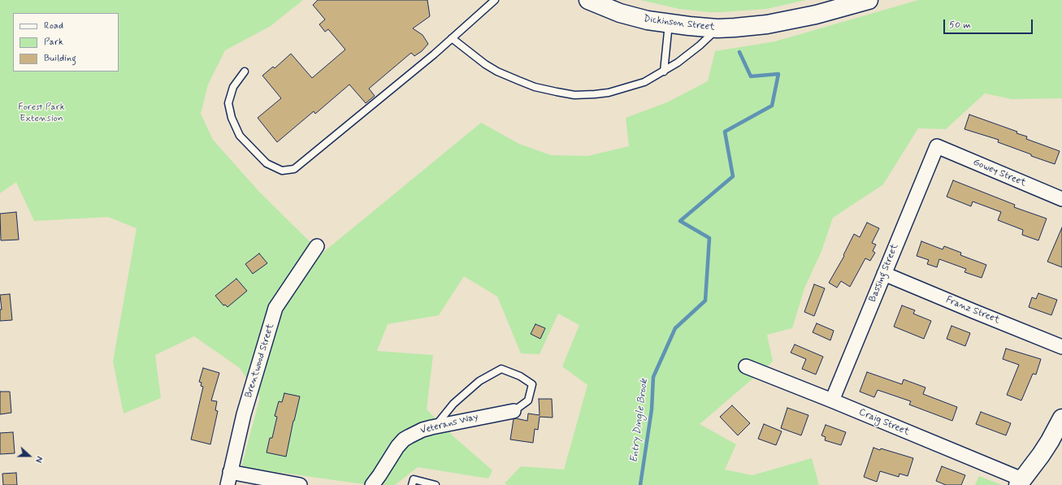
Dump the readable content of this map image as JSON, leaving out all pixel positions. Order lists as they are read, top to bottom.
{
  "streets": {
    "main road": ["Dickinson Street"],
    "street": [
      "Gowey Street",
      "Bassing Street",
      "Franz Street",
      "Brentwood Street",
      "Craig Street",
      "Veterans Way"
    ]
  },
  "crossings": [
    ["Gowey Street", "Bassing Street"],
    ["Bassing Street", "Franz Street"],
    ["Bassing Street", "Craig Street"]
  ],
  "water": ["Entry Dingle Brook"],
  "parks": ["Forest Park Extension"],
  "legend": ["Road", "Park", "Building"],
  "scale_bar": "50 m",
  "north": "right"
}
